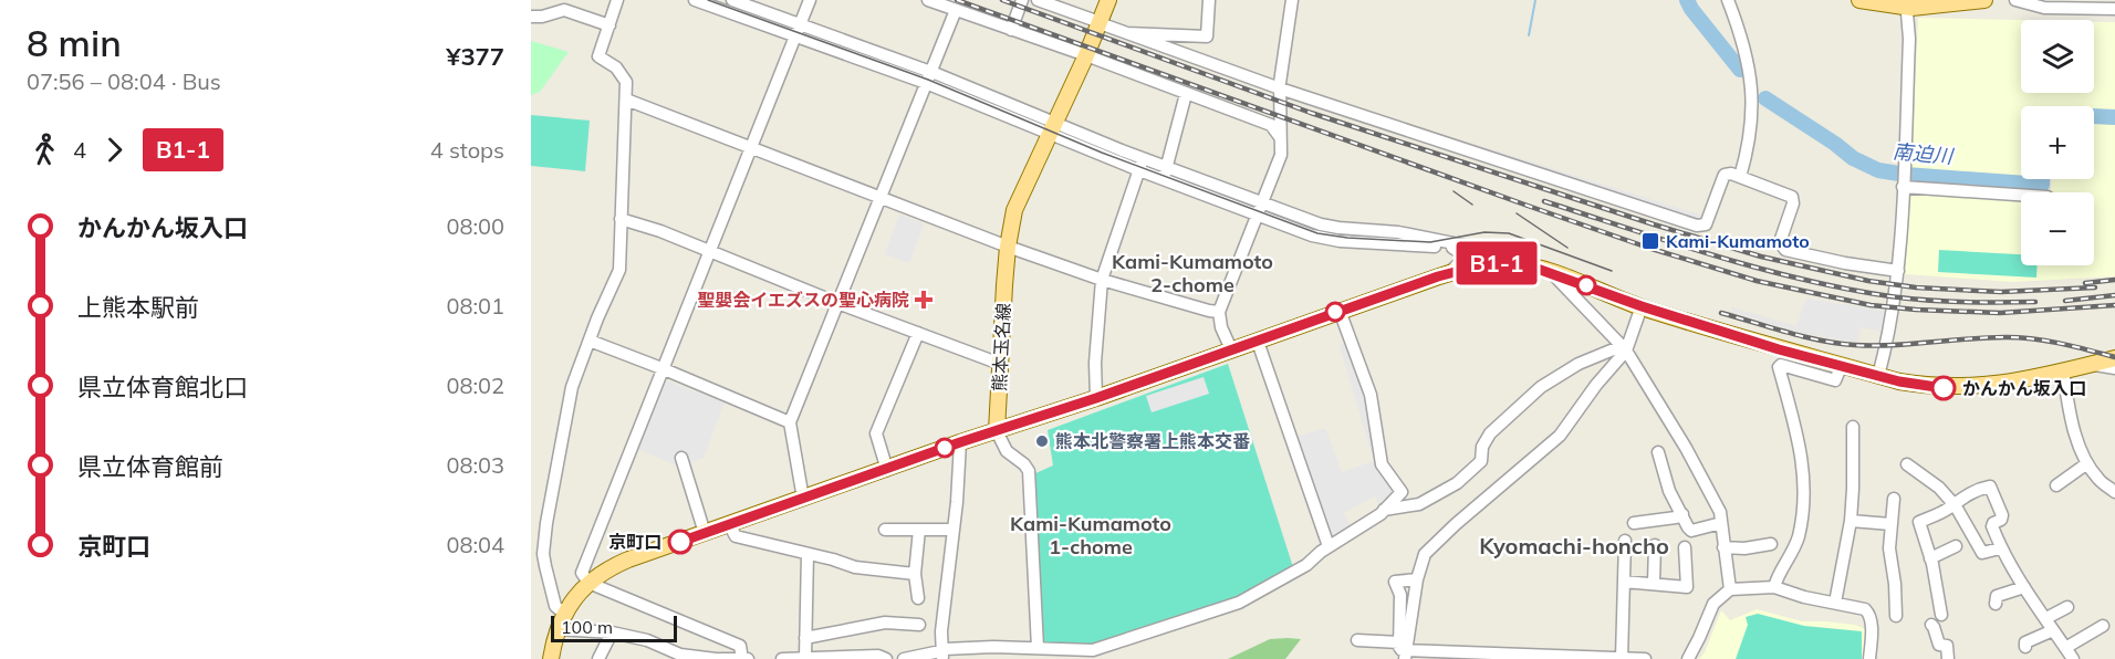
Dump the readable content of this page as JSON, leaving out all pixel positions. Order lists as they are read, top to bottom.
{
  "streets": {
    "main road": ["熊本玉名線"]
  },
  "districts": ["Kami-Kumamoto 2-chome", "Kami-Kumamoto 1-chome", "Kyomachi-honcho"],
  "water": ["南迫川"],
  "places": {
    "transit": ["Kami-Kumamoto"],
    "health": ["聖嬰会イエズスの聖心病院"],
    "other": ["かんかん坂入口", "熊本北警察署上熊本交番", "京町口"]
  },
  "lines": ["bus line B1-1"],
  "scale_bar": "100 m",
  "page": {
    "heading": ["8 min", "07:56 – 08:04 · Bus", "¥377"],
    "on_map": "B1-1",
    "map_buttons": ["+", "−"],
    "legs": ["4", "B1-1", "4 stops"],
    "list": [
      {
        "name": "かんかん坂入口",
        "value": "08:00"
      },
      {
        "name": "上熊本駅前",
        "value": "08:01"
      },
      {
        "name": "県立体育館北口",
        "value": "08:02"
      },
      {
        "name": "県立体育館前",
        "value": "08:03"
      },
      {
        "name": "京町口",
        "value": "08:04"
      }
    ],
    "scale": "100 m"
  }
}
